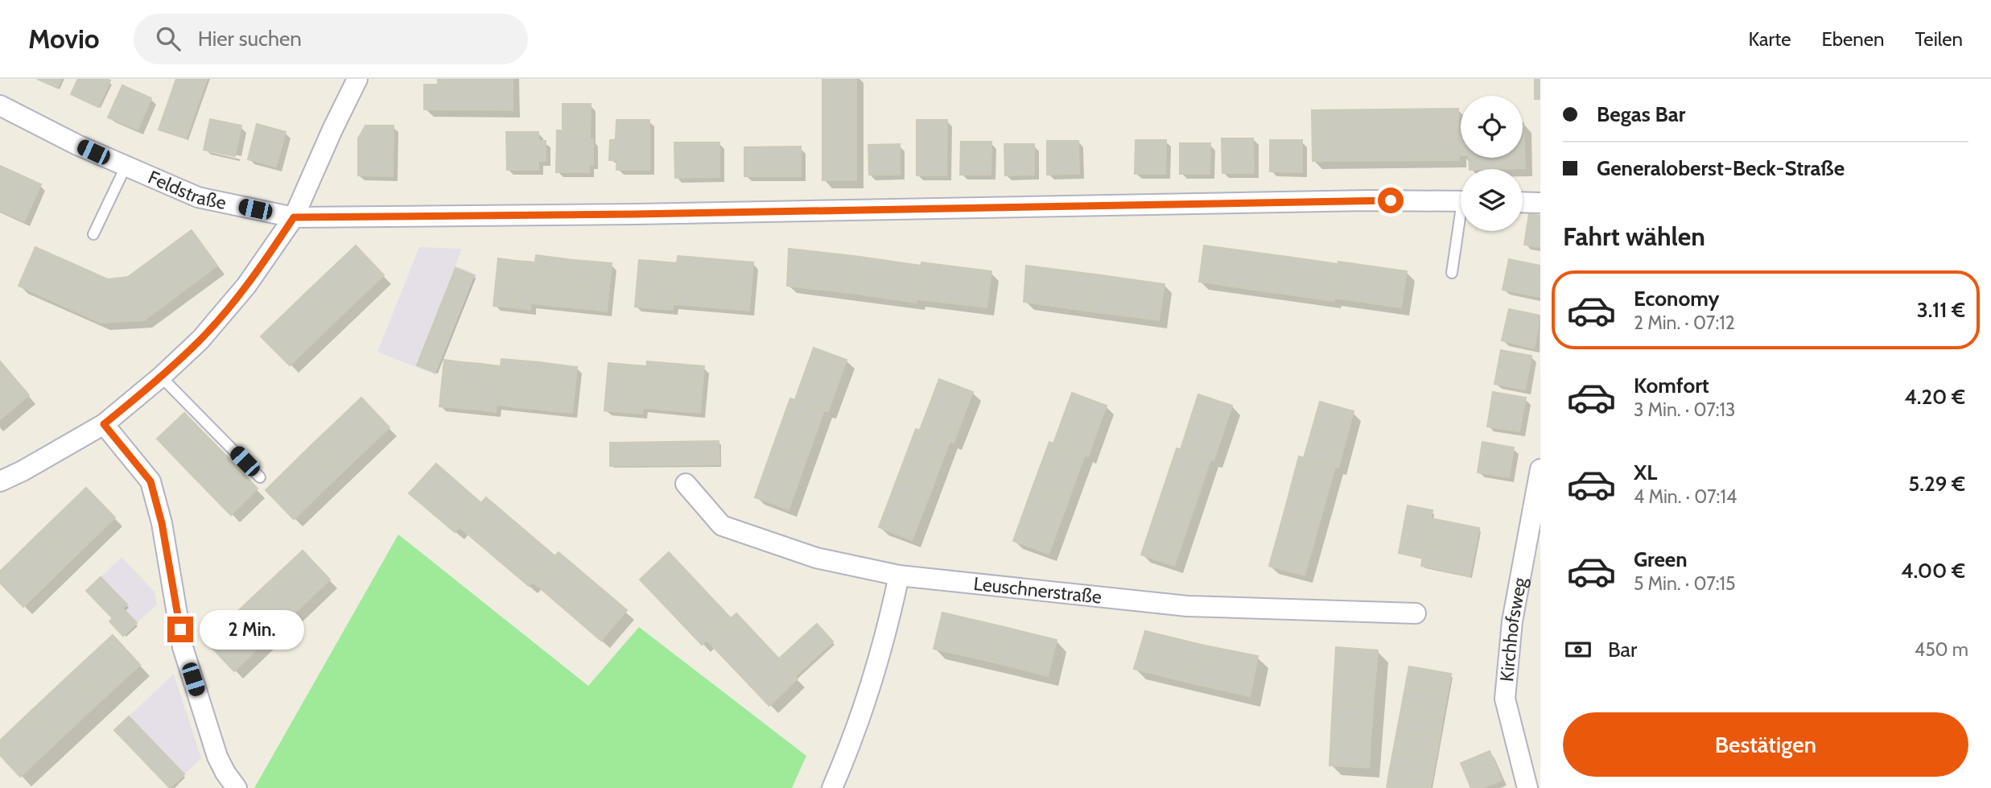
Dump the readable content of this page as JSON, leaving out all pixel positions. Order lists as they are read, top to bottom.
{
  "streets": {
    "street": ["Feldstraße", "Leuschnerstraße", "Kirchhofsweg"]
  },
  "page": {
    "header": "Movio",
    "search": "Hier suchen",
    "nav": ["Karte", "Ebenen", "Teilen"],
    "banner": ["Begas Bar", "Generaloberst-Beck-Straße"],
    "heading": "Fahrt wählen",
    "list": [
      {
        "name": "Economy",
        "note": "2 Min. · 07:12",
        "value": "3.11 €"
      },
      {
        "name": "Komfort",
        "note": "3 Min. · 07:13",
        "value": "4.20 €"
      },
      {
        "name": "XL",
        "note": "4 Min. · 07:14",
        "value": "5.29 €"
      },
      {
        "name": "Green",
        "note": "5 Min. · 07:15",
        "value": "4.00 €"
      }
    ],
    "bubble": "2 Min.",
    "pay": ["Bar", "450 m"],
    "buttons": "Bestätigen"
  }
}
